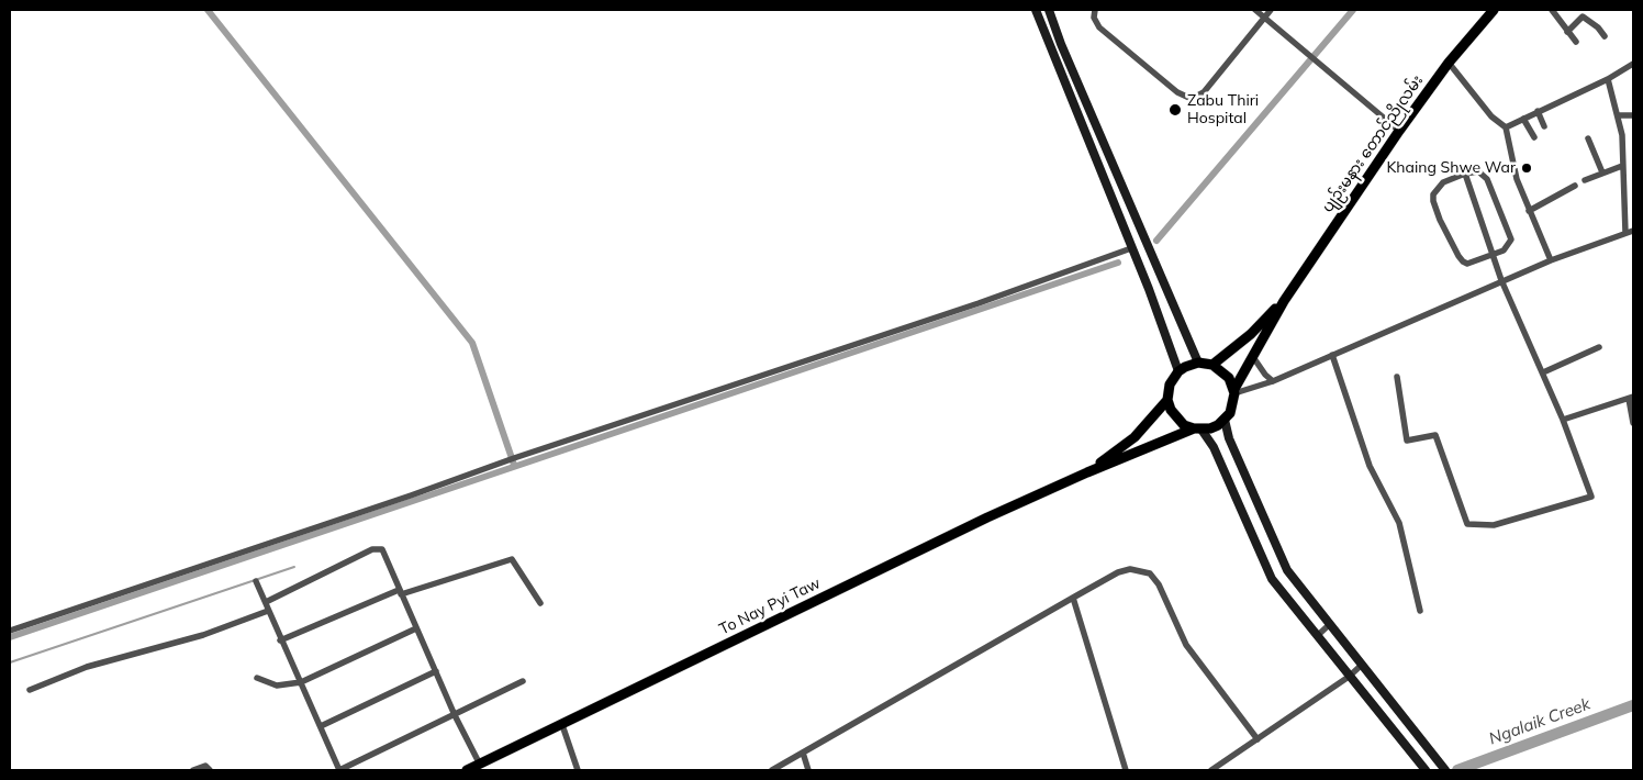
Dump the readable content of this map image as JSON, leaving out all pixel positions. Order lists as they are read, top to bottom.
{
  "streets": {
    "main road": ["ပျဉ်းမနား တောင်ညိုလမ်း", "To Nay Pyi Taw"]
  },
  "water": ["Ngalaik Creek"],
  "places": ["Zabu Thiri Hospital", "Khaing Shwe War"]
}
